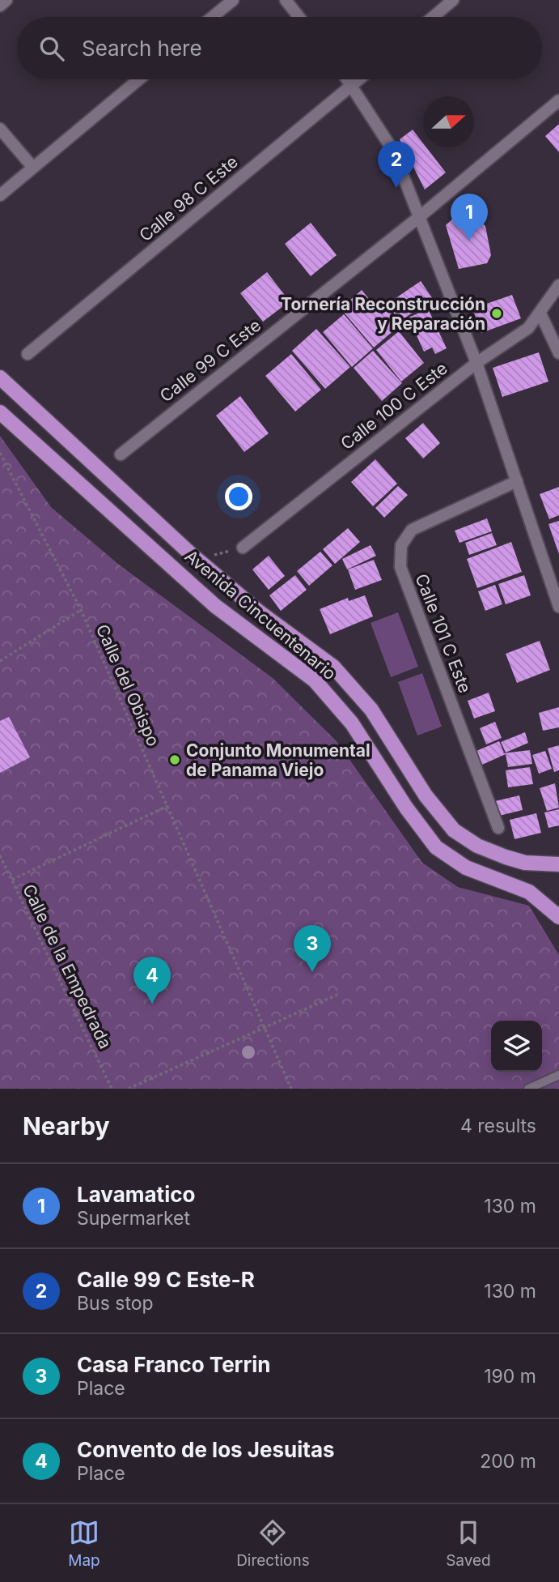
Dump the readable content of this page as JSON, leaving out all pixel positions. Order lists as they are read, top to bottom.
{
  "streets": {
    "main road": ["Avenida Cincuentenario"],
    "street": [
      "Calle 98 C Este",
      "Calle 99 C Este",
      "Calle 100 C Este",
      "Calle 101 C Este"
    ],
    "path": ["Calle del Obispo", "Calle de la Empedrada"]
  },
  "places": ["Tornería Reconstrucción y Reparación", "Conjunto Monumental de Panama Viejo"],
  "north": "right",
  "page": {
    "search": "Search here",
    "pins": [
      "2",
      "1",
      "3",
      "4"
    ],
    "heading": ["Nearby", "4 results"],
    "list": [
      {
        "mark": "1",
        "name": "Lavamatico",
        "note": "Supermarket",
        "value": "130 m"
      },
      {
        "mark": "2",
        "name": "Calle 99 C Este-R",
        "note": "Bus stop",
        "value": "130 m"
      },
      {
        "mark": "3",
        "name": "Casa Franco Terrin",
        "note": "Place",
        "value": "190 m"
      },
      {
        "mark": "4",
        "name": "Convento de los Jesuitas",
        "note": "Place",
        "value": "200 m"
      }
    ],
    "nav": ["Map", "Directions", "Saved"]
  }
}
